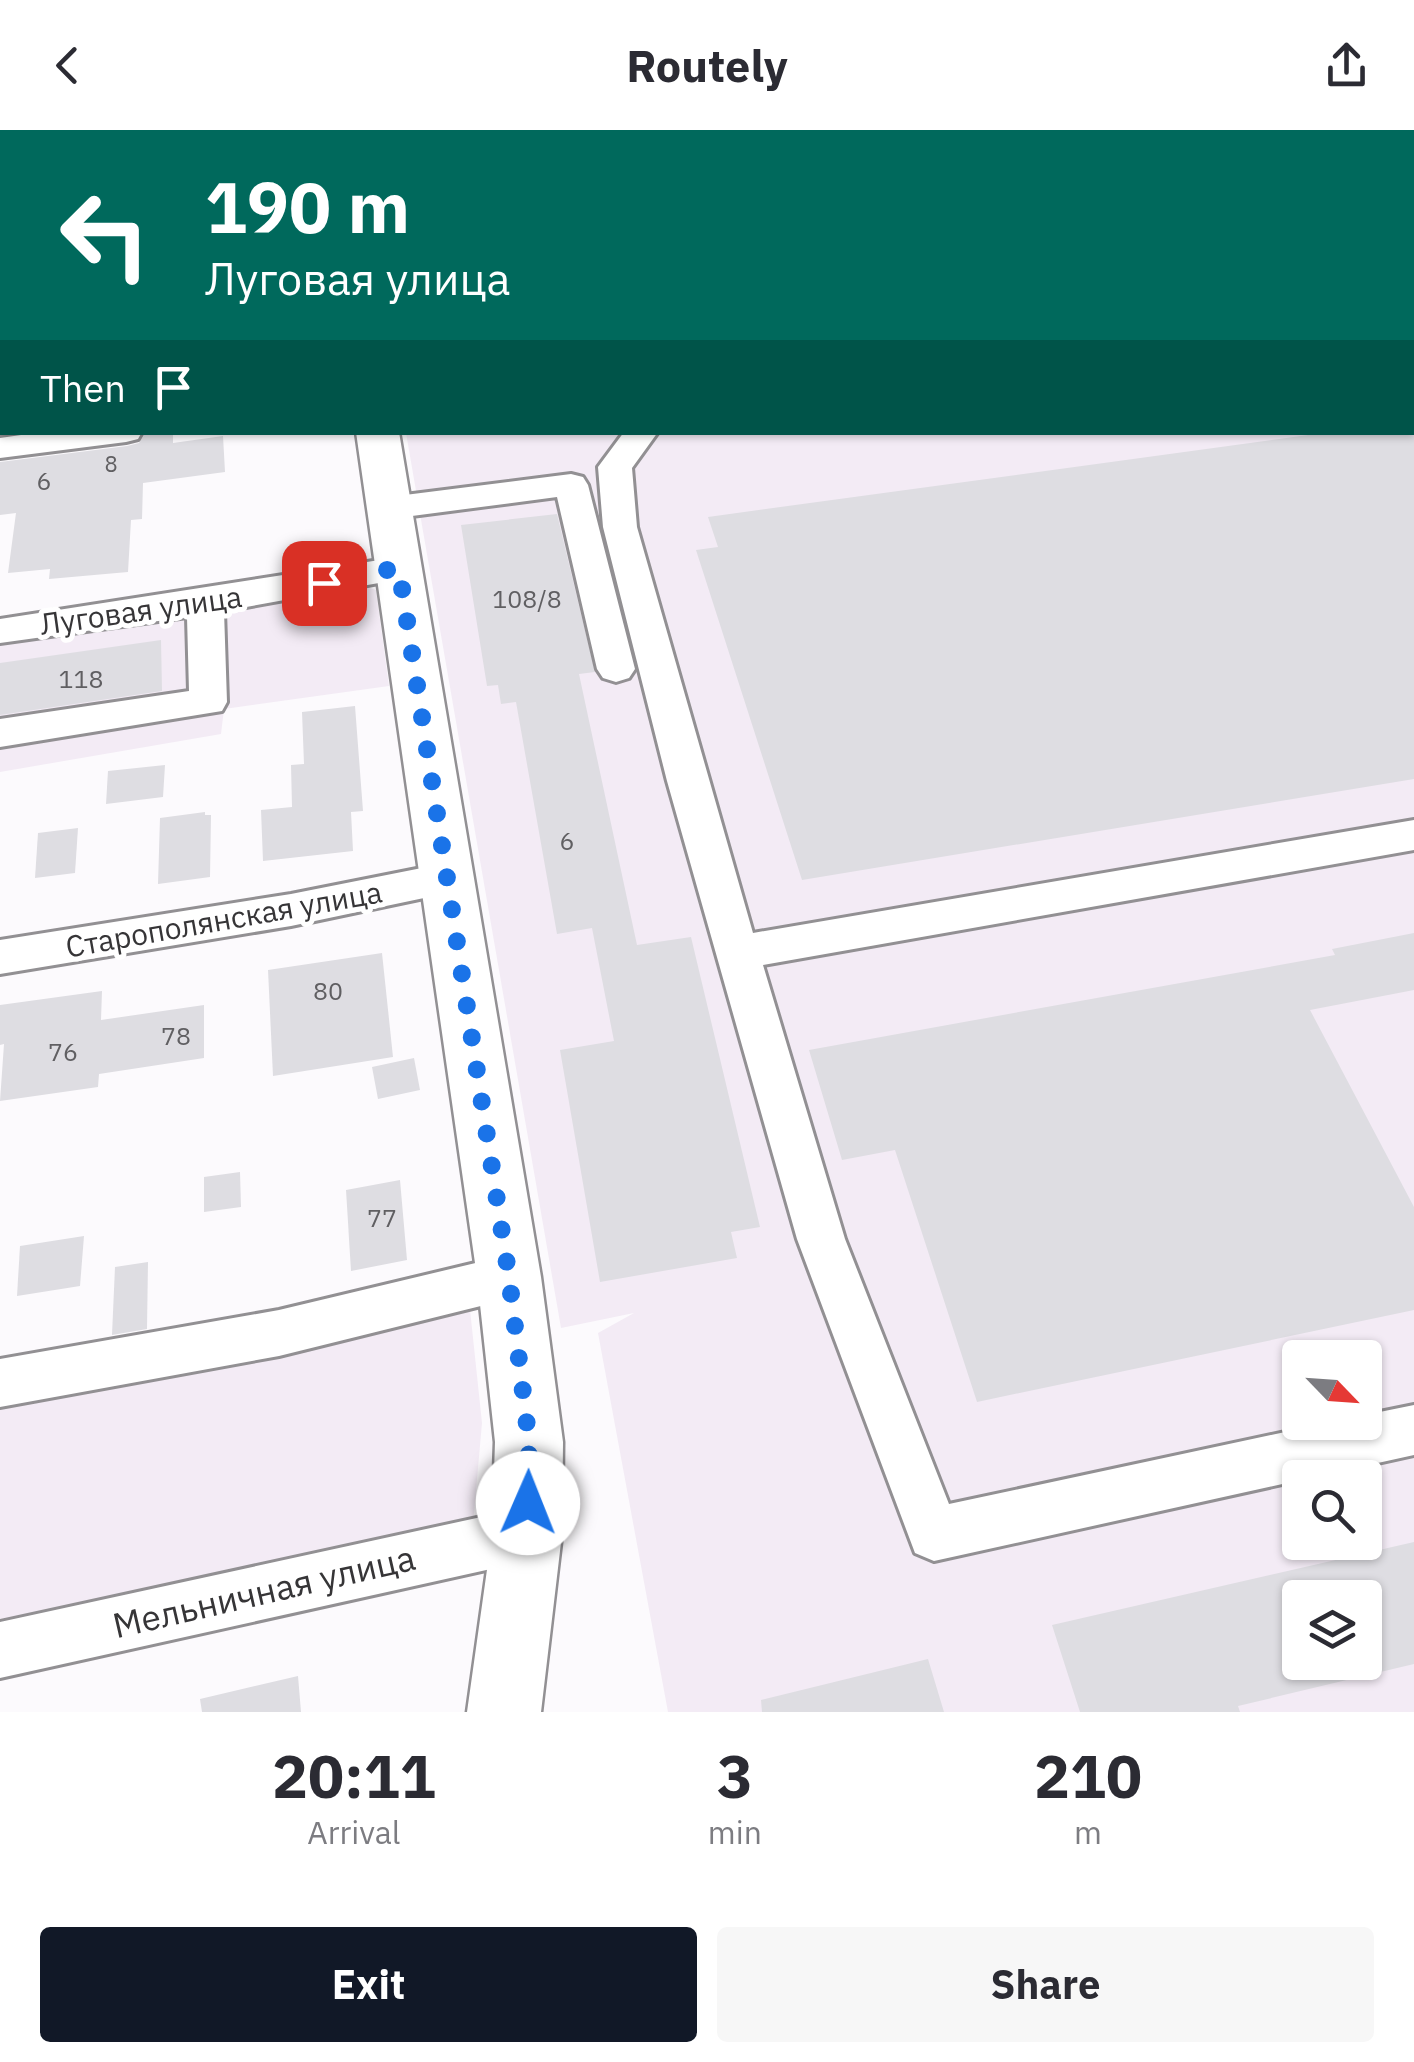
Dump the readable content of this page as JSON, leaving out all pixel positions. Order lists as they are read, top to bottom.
{
  "streets": {
    "street": ["Луговая улица", "Старополянская улица", "Мельничная улица"]
  },
  "house_numbers": [
    "8",
    "6",
    "108/8",
    "118",
    "6",
    "80",
    "78",
    "76",
    "77"
  ],
  "north": "bottom right",
  "page": {
    "header": "Routely",
    "turn": ["190 m", "Луговая улица"],
    "then": "Then",
    "eta": [
      "20:11",
      "Arrival",
      "3",
      "min",
      "210",
      "m"
    ],
    "buttons": ["Exit", "Share"]
  }
}
